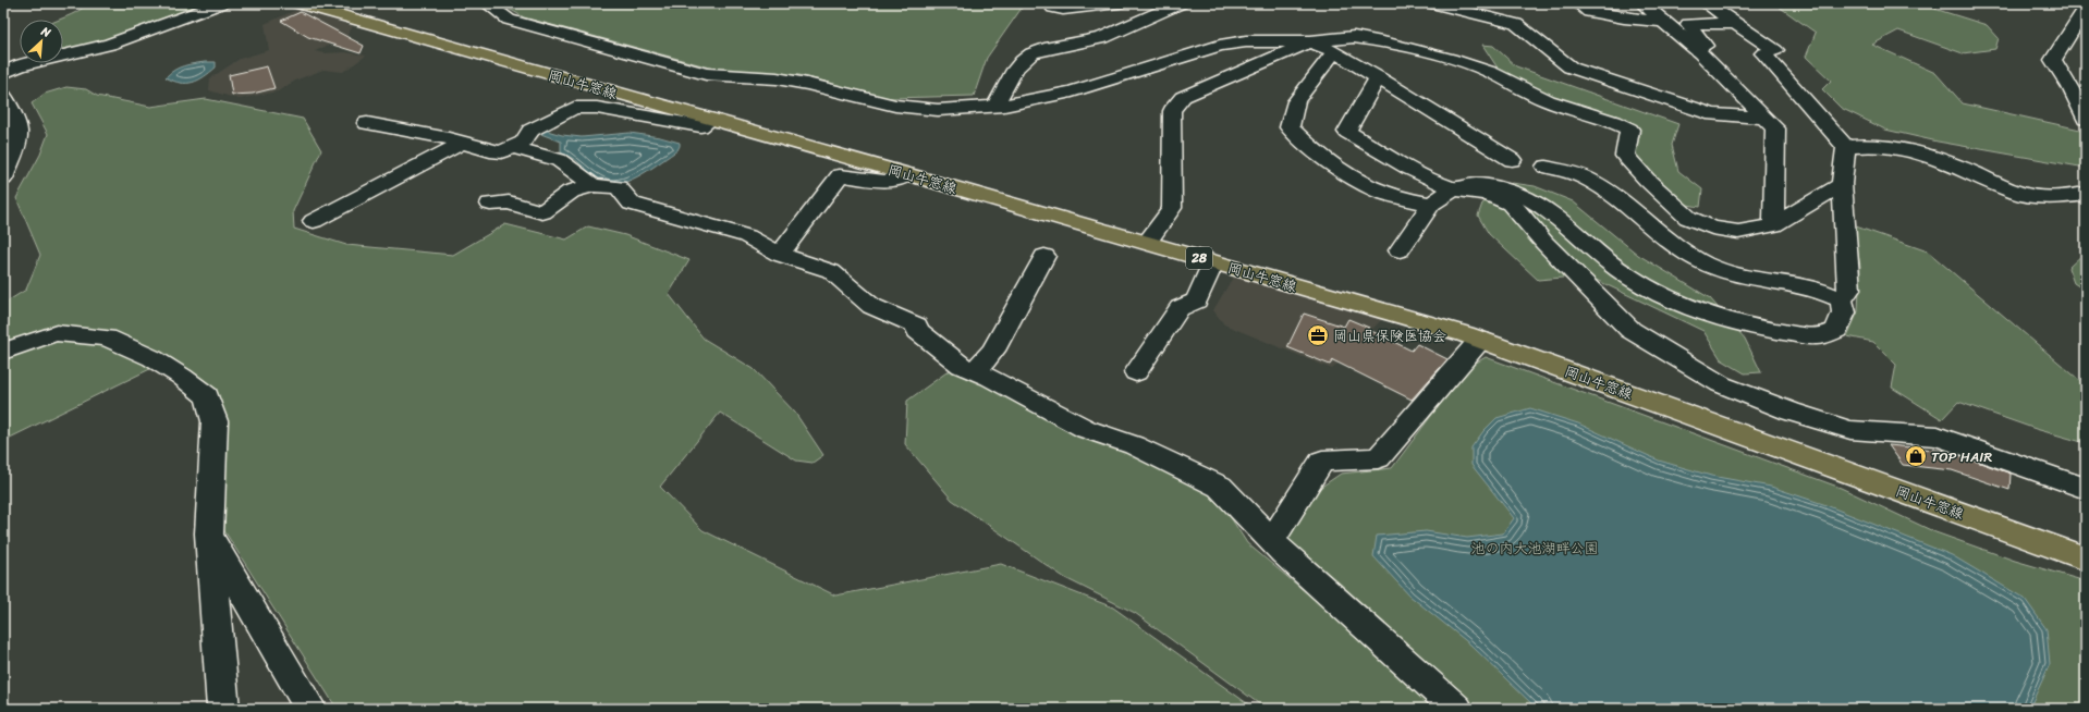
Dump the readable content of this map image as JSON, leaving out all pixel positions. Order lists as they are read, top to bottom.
{
  "streets": {
    "main road": ["岡山牛窓線", "28"]
  },
  "parks": ["池の内大池湖畔公園"],
  "places": {
    "office": ["岡山県保険医協会"],
    "shop": ["TOP HAIR"]
  },
  "north": "top right"
}
